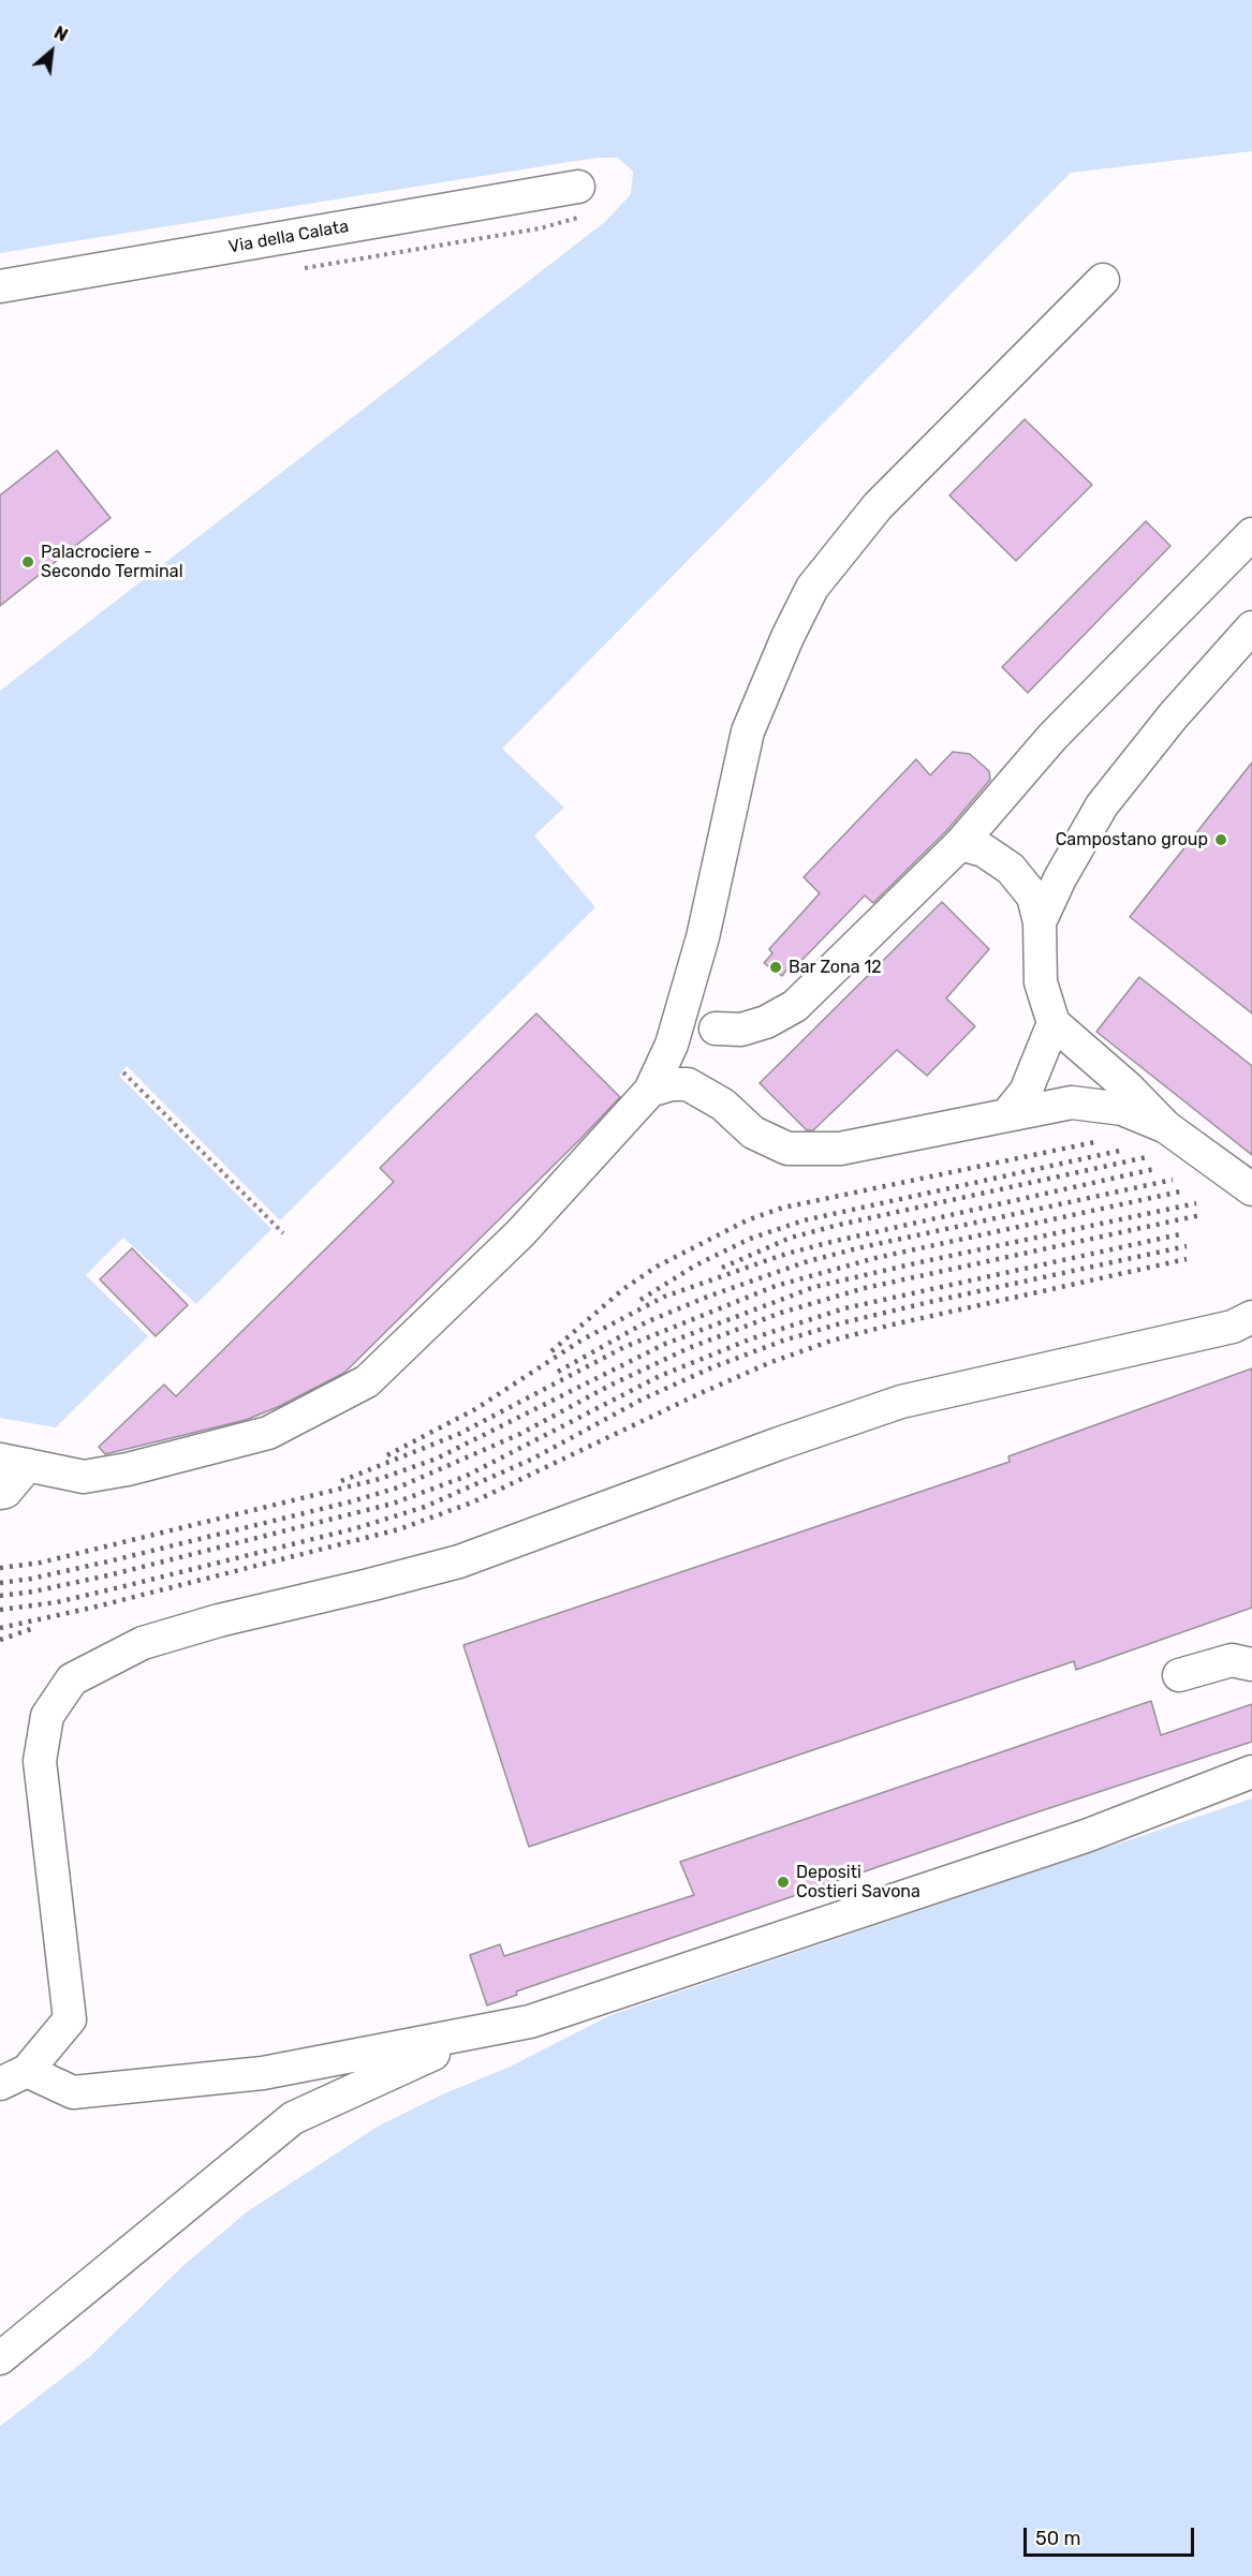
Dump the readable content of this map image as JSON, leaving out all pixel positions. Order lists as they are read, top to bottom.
{
  "streets": {
    "lane": ["Via della Calata"]
  },
  "places": [
    "Palacrociere - Secondo Terminal",
    "Campostano group",
    "Bar Zona 12",
    "Depositi Costieri Savona"
  ],
  "scale_bar": "50 m",
  "north": "top right"
}
